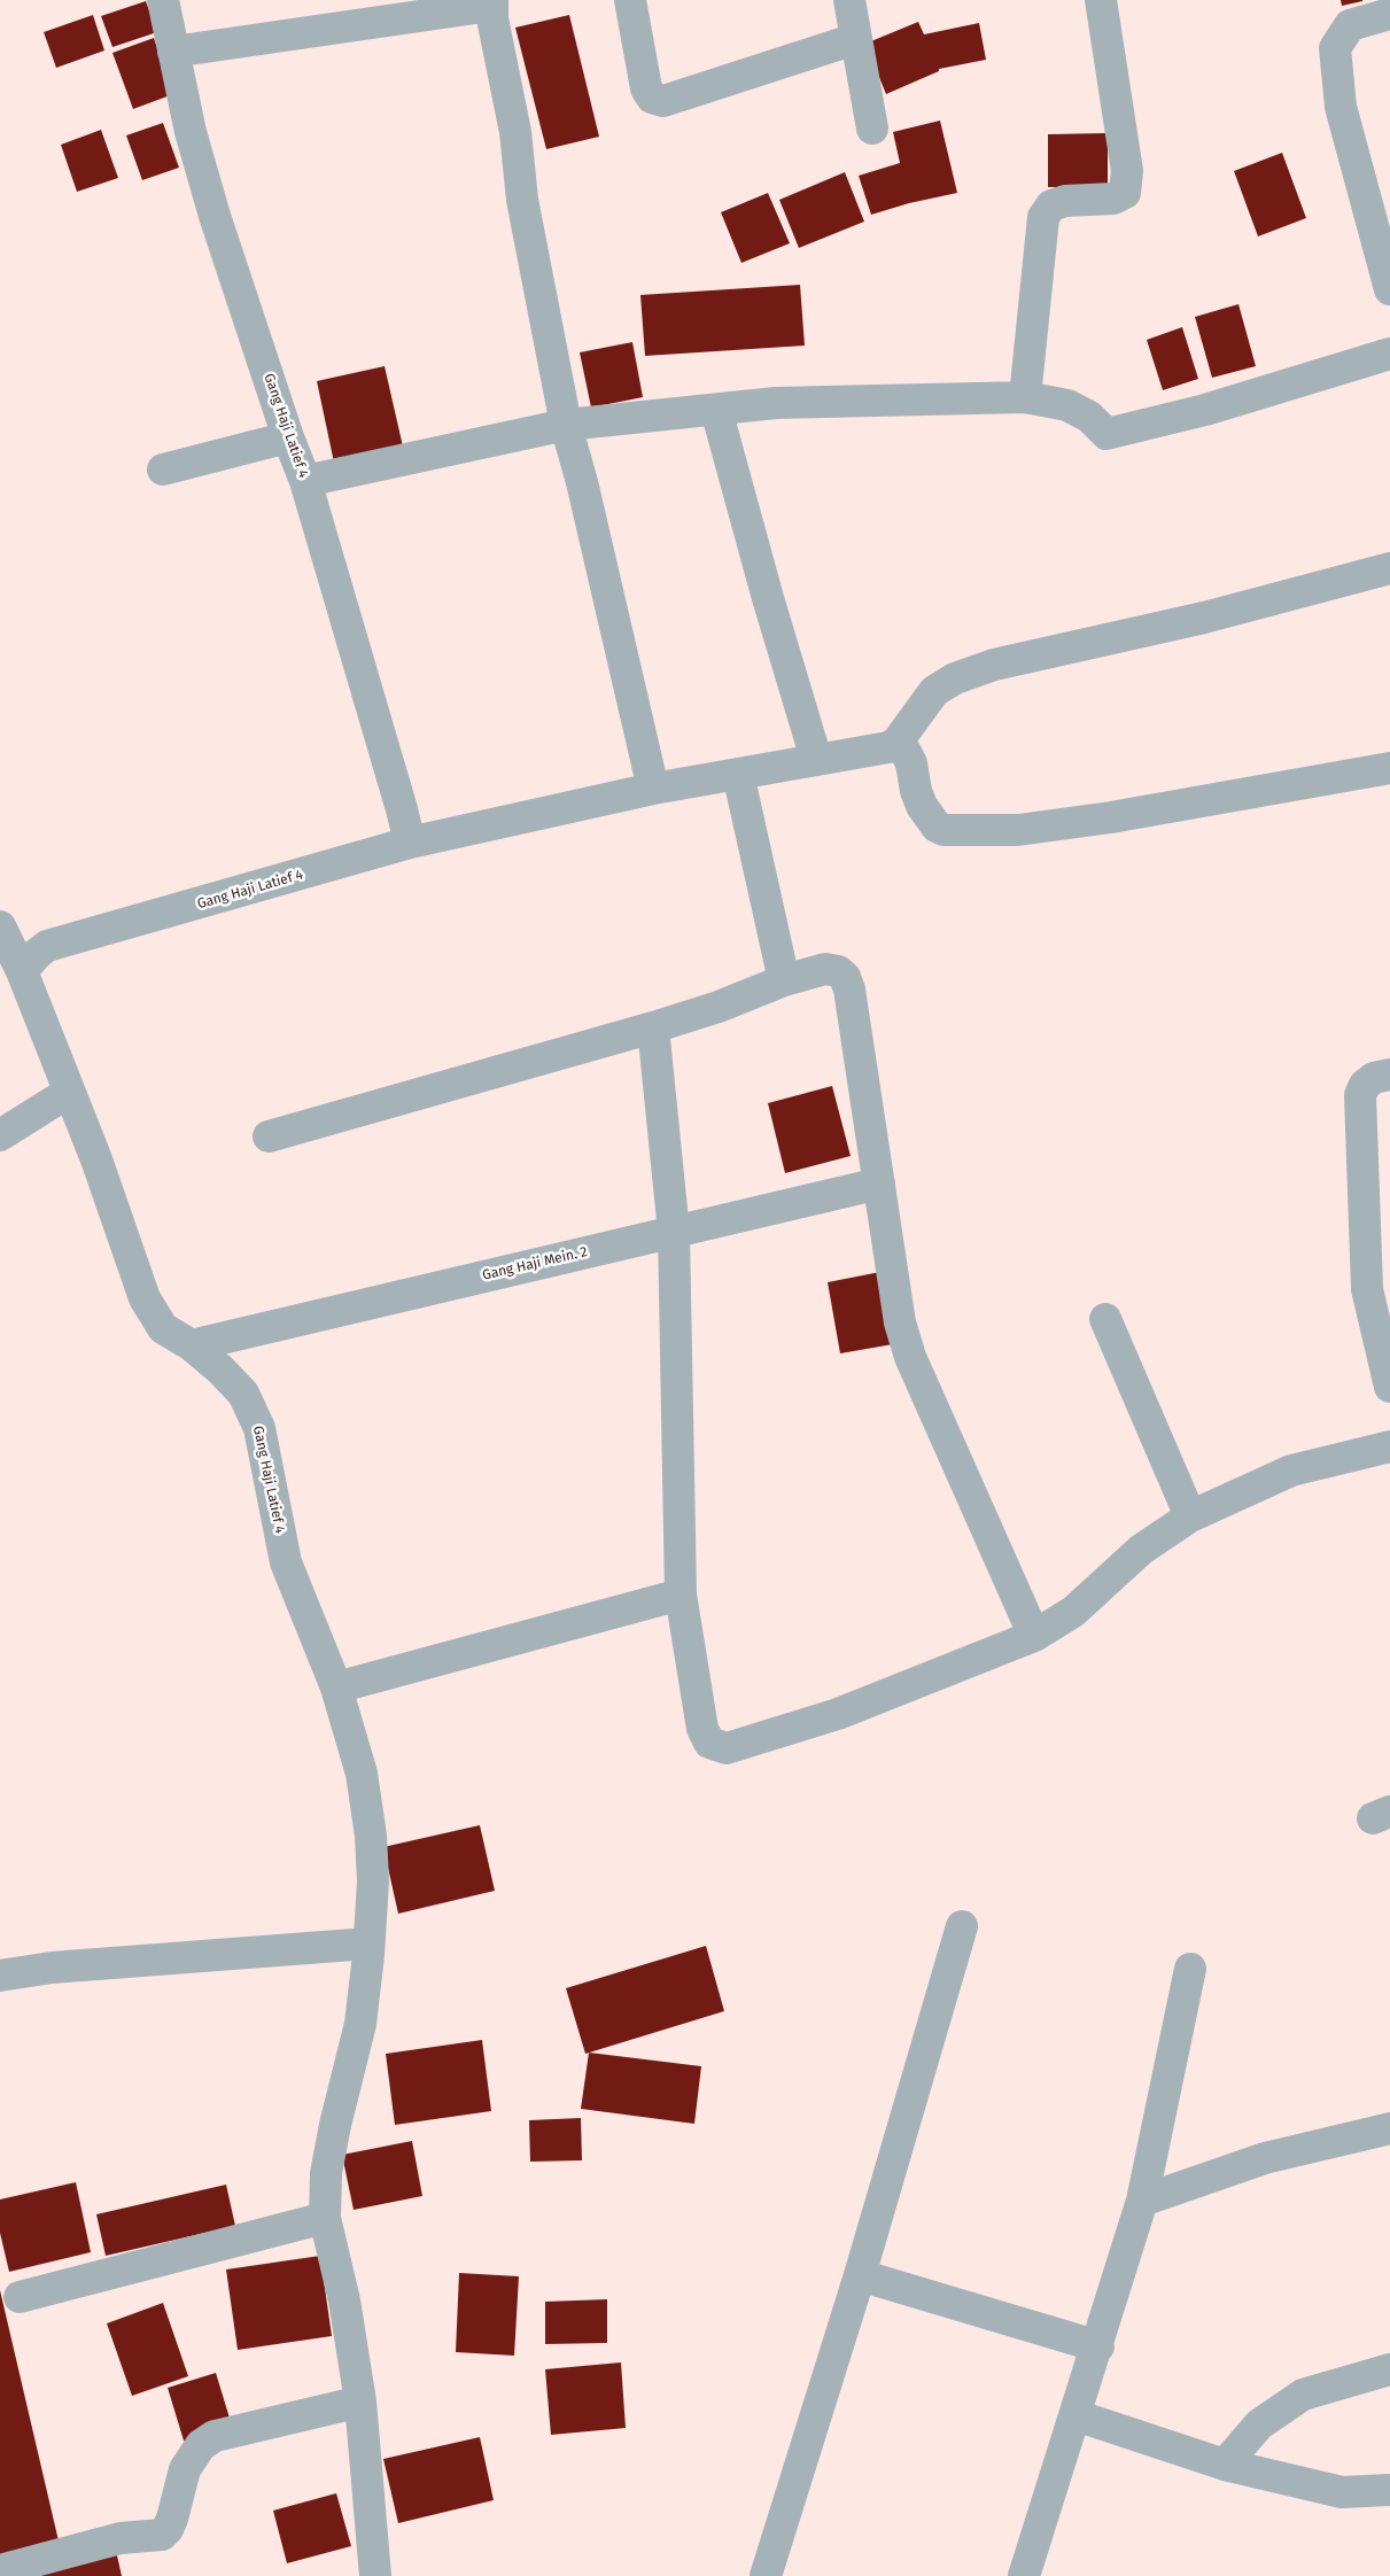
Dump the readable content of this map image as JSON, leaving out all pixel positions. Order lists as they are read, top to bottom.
{
  "streets": {
    "street": ["Gang Haji Latief 4", "Gang Haji Mein. 2"]
  },
  "crossings": [
    ["Gang Haji Latief 4", "Gang Haji Mein. 2"]
  ]
}
